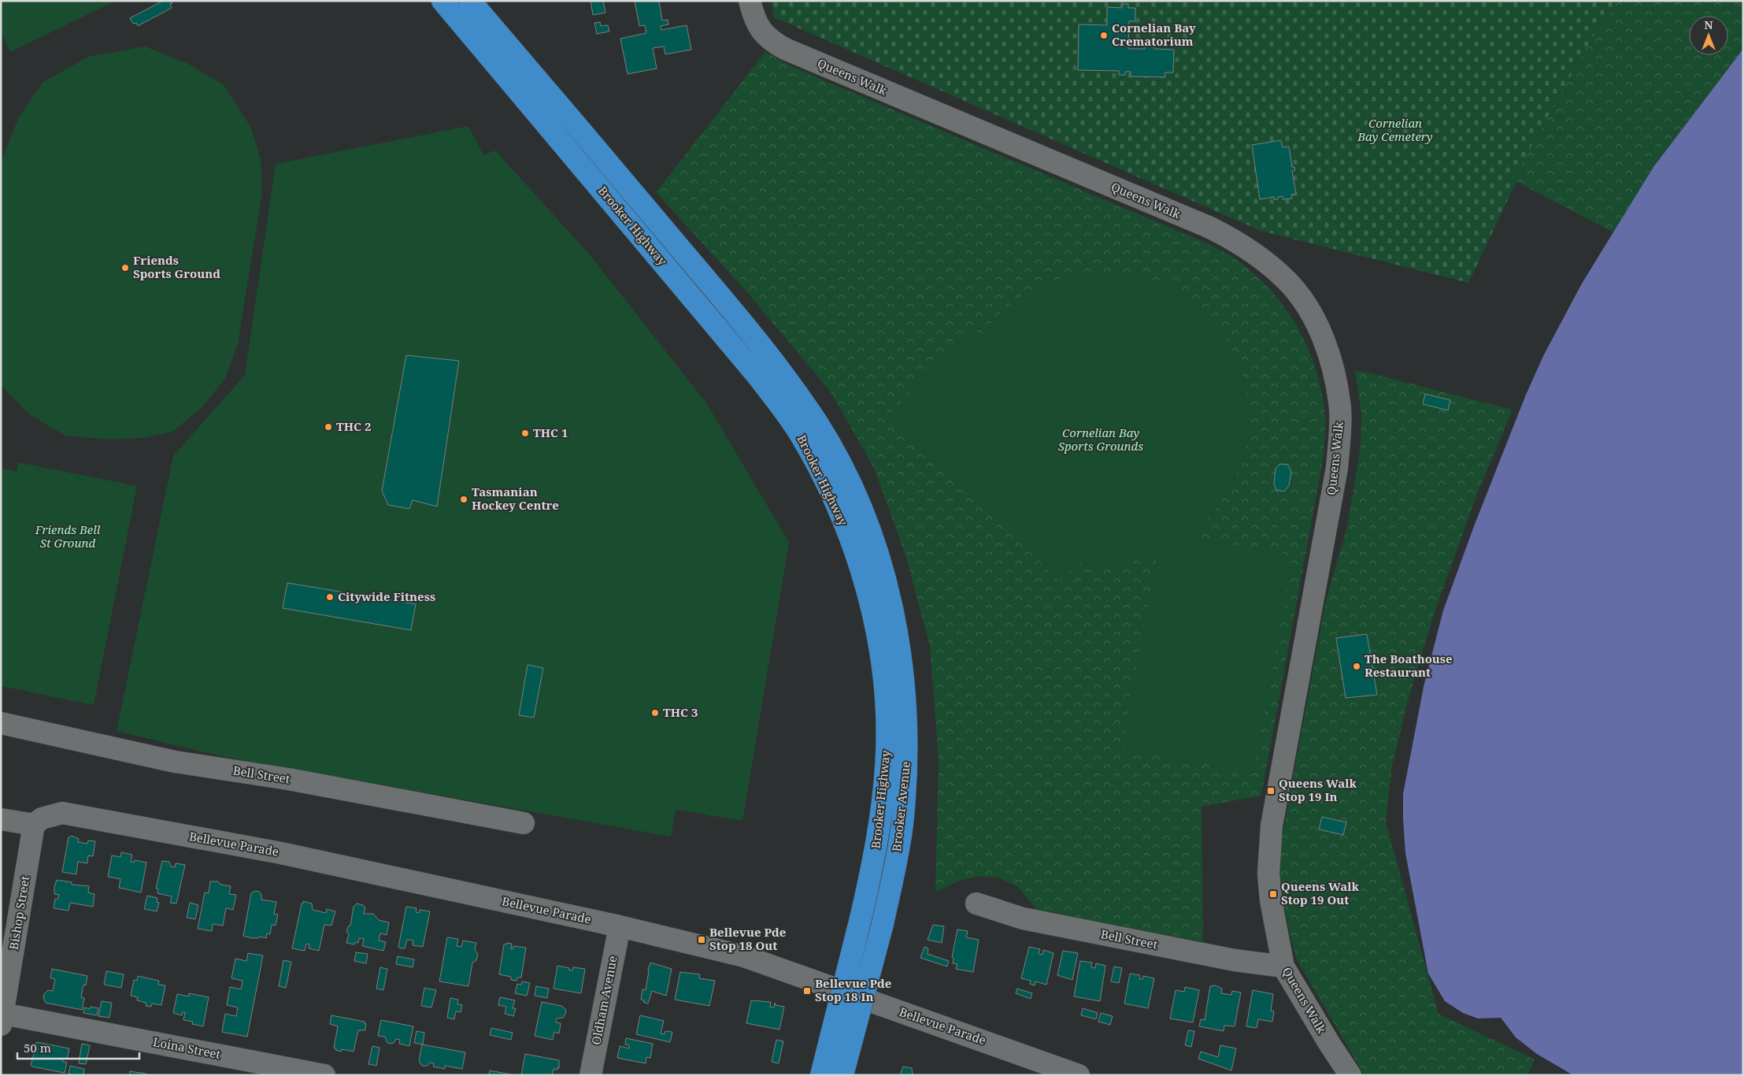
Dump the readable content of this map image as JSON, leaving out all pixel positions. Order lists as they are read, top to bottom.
{
  "streets": {
    "highway": ["Brooker Highway", "Brooker Avenue"],
    "street": [
      "Queens Walk",
      "Bell Street",
      "Bellevue Parade",
      "Bishop Street",
      "Oldham Avenue",
      "Loina Street"
    ]
  },
  "crossings": [
    ["Queens Walk", "Bell Street"],
    ["Brooker Highway", "Brooker Avenue"],
    ["Bellevue Parade", "Bishop Street"],
    ["Bellevue Parade", "Oldham Avenue"],
    ["Bishop Street", "Loina Street"]
  ],
  "parks": ["Cornelian Bay Cemetery", "Cornelian Bay Sports Grounds", "Friends Bell St Ground"],
  "places": {
    "other": [
      "Cornelian Bay Crematorium",
      "Friends Sports Ground",
      "THC 2",
      "THC 1",
      "Tasmanian Hockey Centre",
      "Citywide Fitness",
      "The Boathouse Restaurant",
      "THC 3"
    ],
    "transit": [
      "Queens Walk Stop 19 In",
      "Queens Walk Stop 19 Out",
      "Bellevue Pde Stop 18 Out",
      "Bellevue Pde Stop 18 In"
    ]
  },
  "scale_bar": "50 m",
  "north": "top"
}
